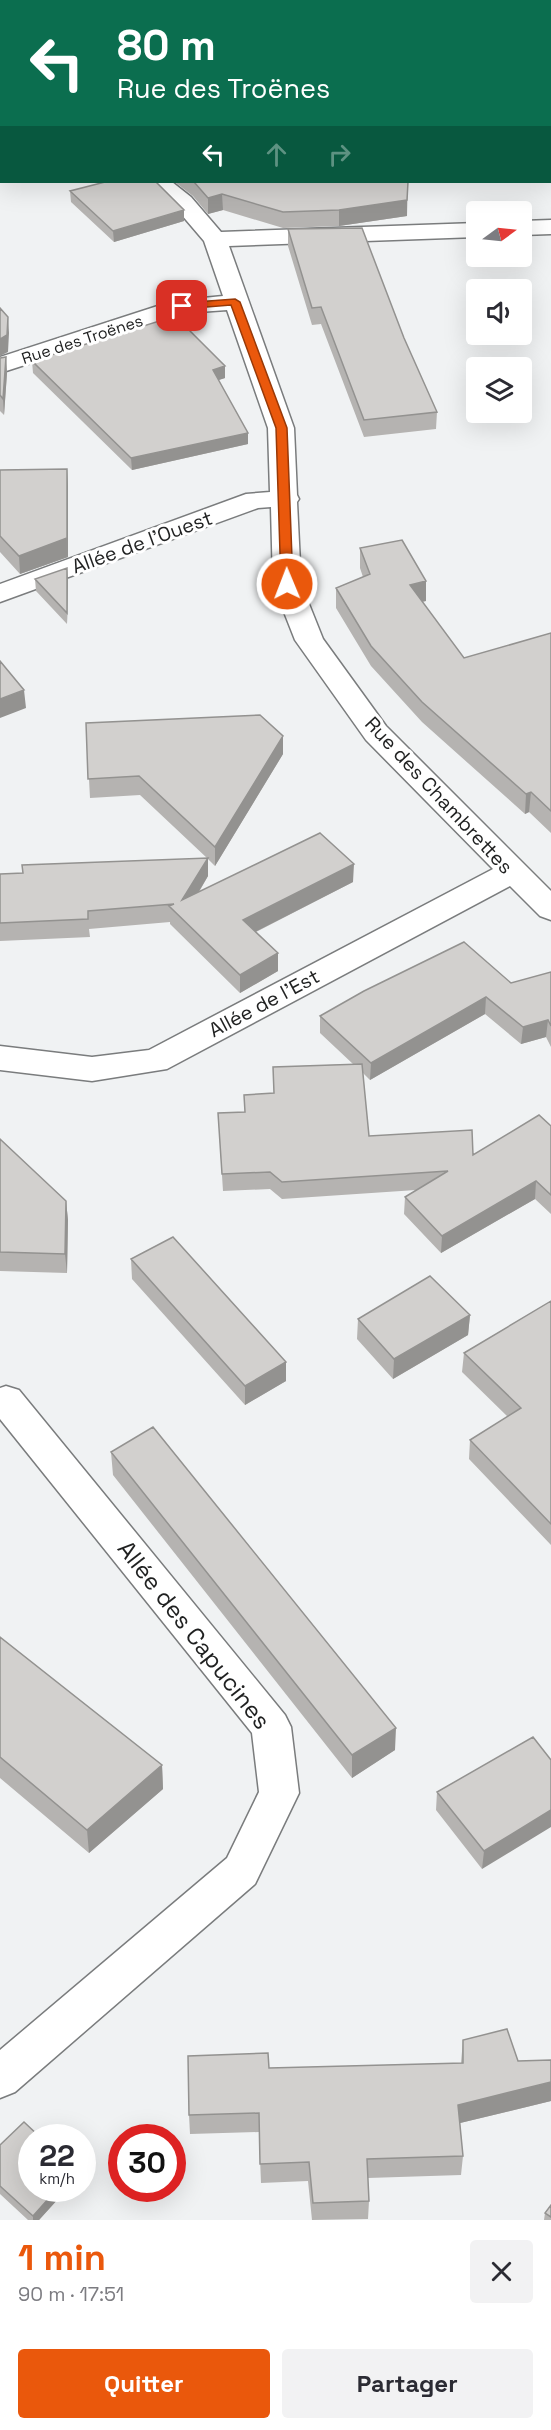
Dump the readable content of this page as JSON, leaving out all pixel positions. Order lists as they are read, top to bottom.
{
  "streets": {
    "street": [
      "Rue des Troënes",
      "Allée de l'Ouest",
      "Rue des Chambrettes",
      "Allée de l'Est",
      "Allée des Capucines"
    ]
  },
  "crossings": [
    ["Rue des Troënes", "Rue des Chambrettes"],
    ["Allée de l'Ouest", "Rue des Chambrettes"],
    ["Rue des Chambrettes", "Allée de l'Est"]
  ],
  "north": "right",
  "page": {
    "turn": ["80 m", "Rue des Troënes"],
    "speed": "22 km/h",
    "limit": "30",
    "heading": ["1 min", "90 m · 17:51"],
    "buttons": ["Quitter", "Partager"]
  }
}
